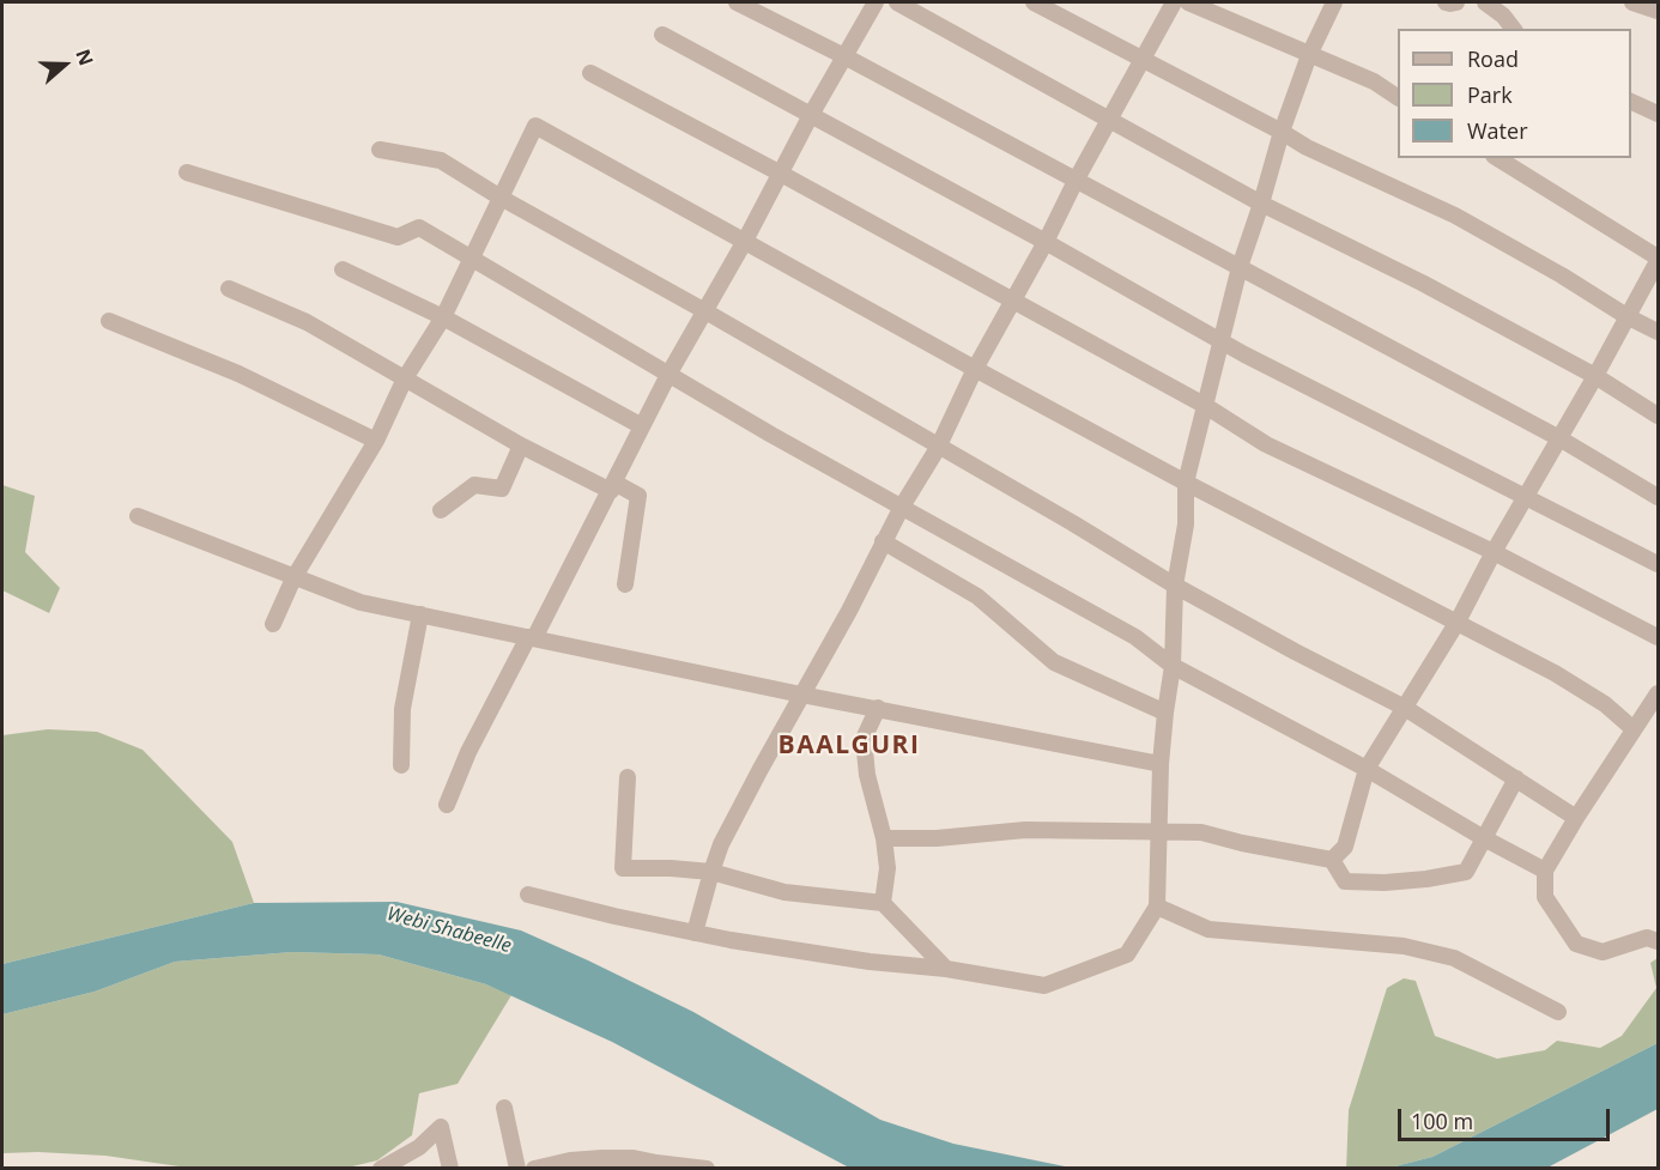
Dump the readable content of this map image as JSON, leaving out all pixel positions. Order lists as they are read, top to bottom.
{
  "districts": ["BAALGURI"],
  "water": ["Webi Shabeelle"],
  "legend": ["Road", "Park", "Water"],
  "scale_bar": "100 m",
  "north": "right"
}
